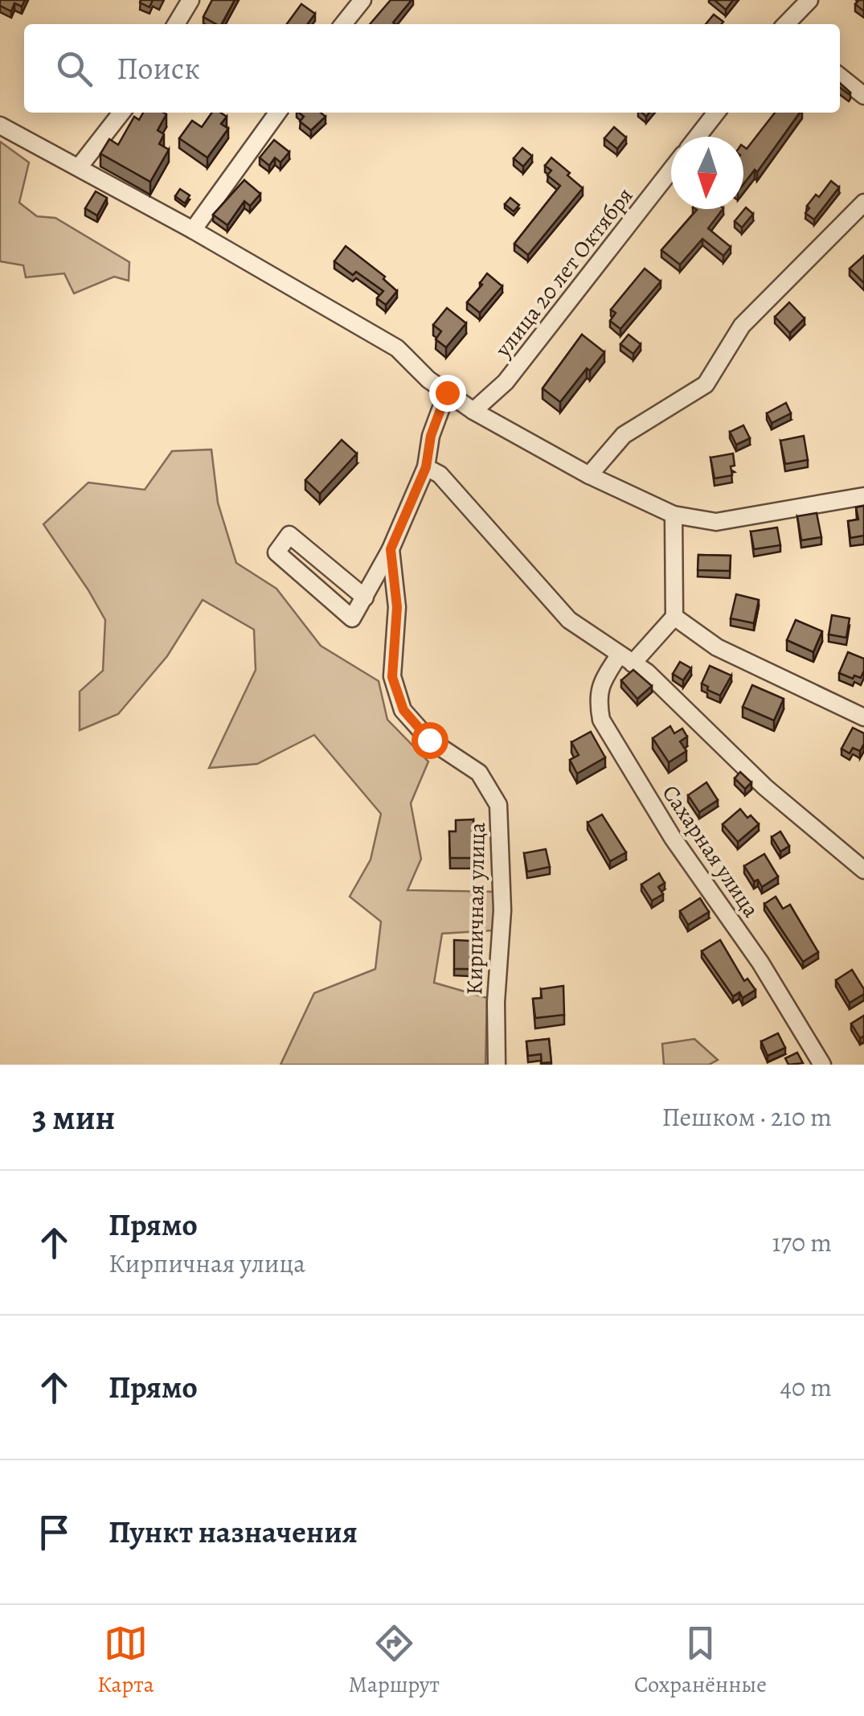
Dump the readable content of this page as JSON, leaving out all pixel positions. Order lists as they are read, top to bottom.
{
  "streets": {
    "street": ["улица 20 лет Октября", "Сахарная улица", "Кирпичная улица"]
  },
  "north": "bottom",
  "page": {
    "search": "Поиск",
    "heading": ["3 мин", "Пешком · 210 m"],
    "list": [
      ["Прямо", "Кирпичная улица", "170 m"],
      ["Прямо", "40 m"],
      "Пункт назначения"
    ],
    "nav": ["Карта", "Маршрут", "Сохранённые"]
  }
}
